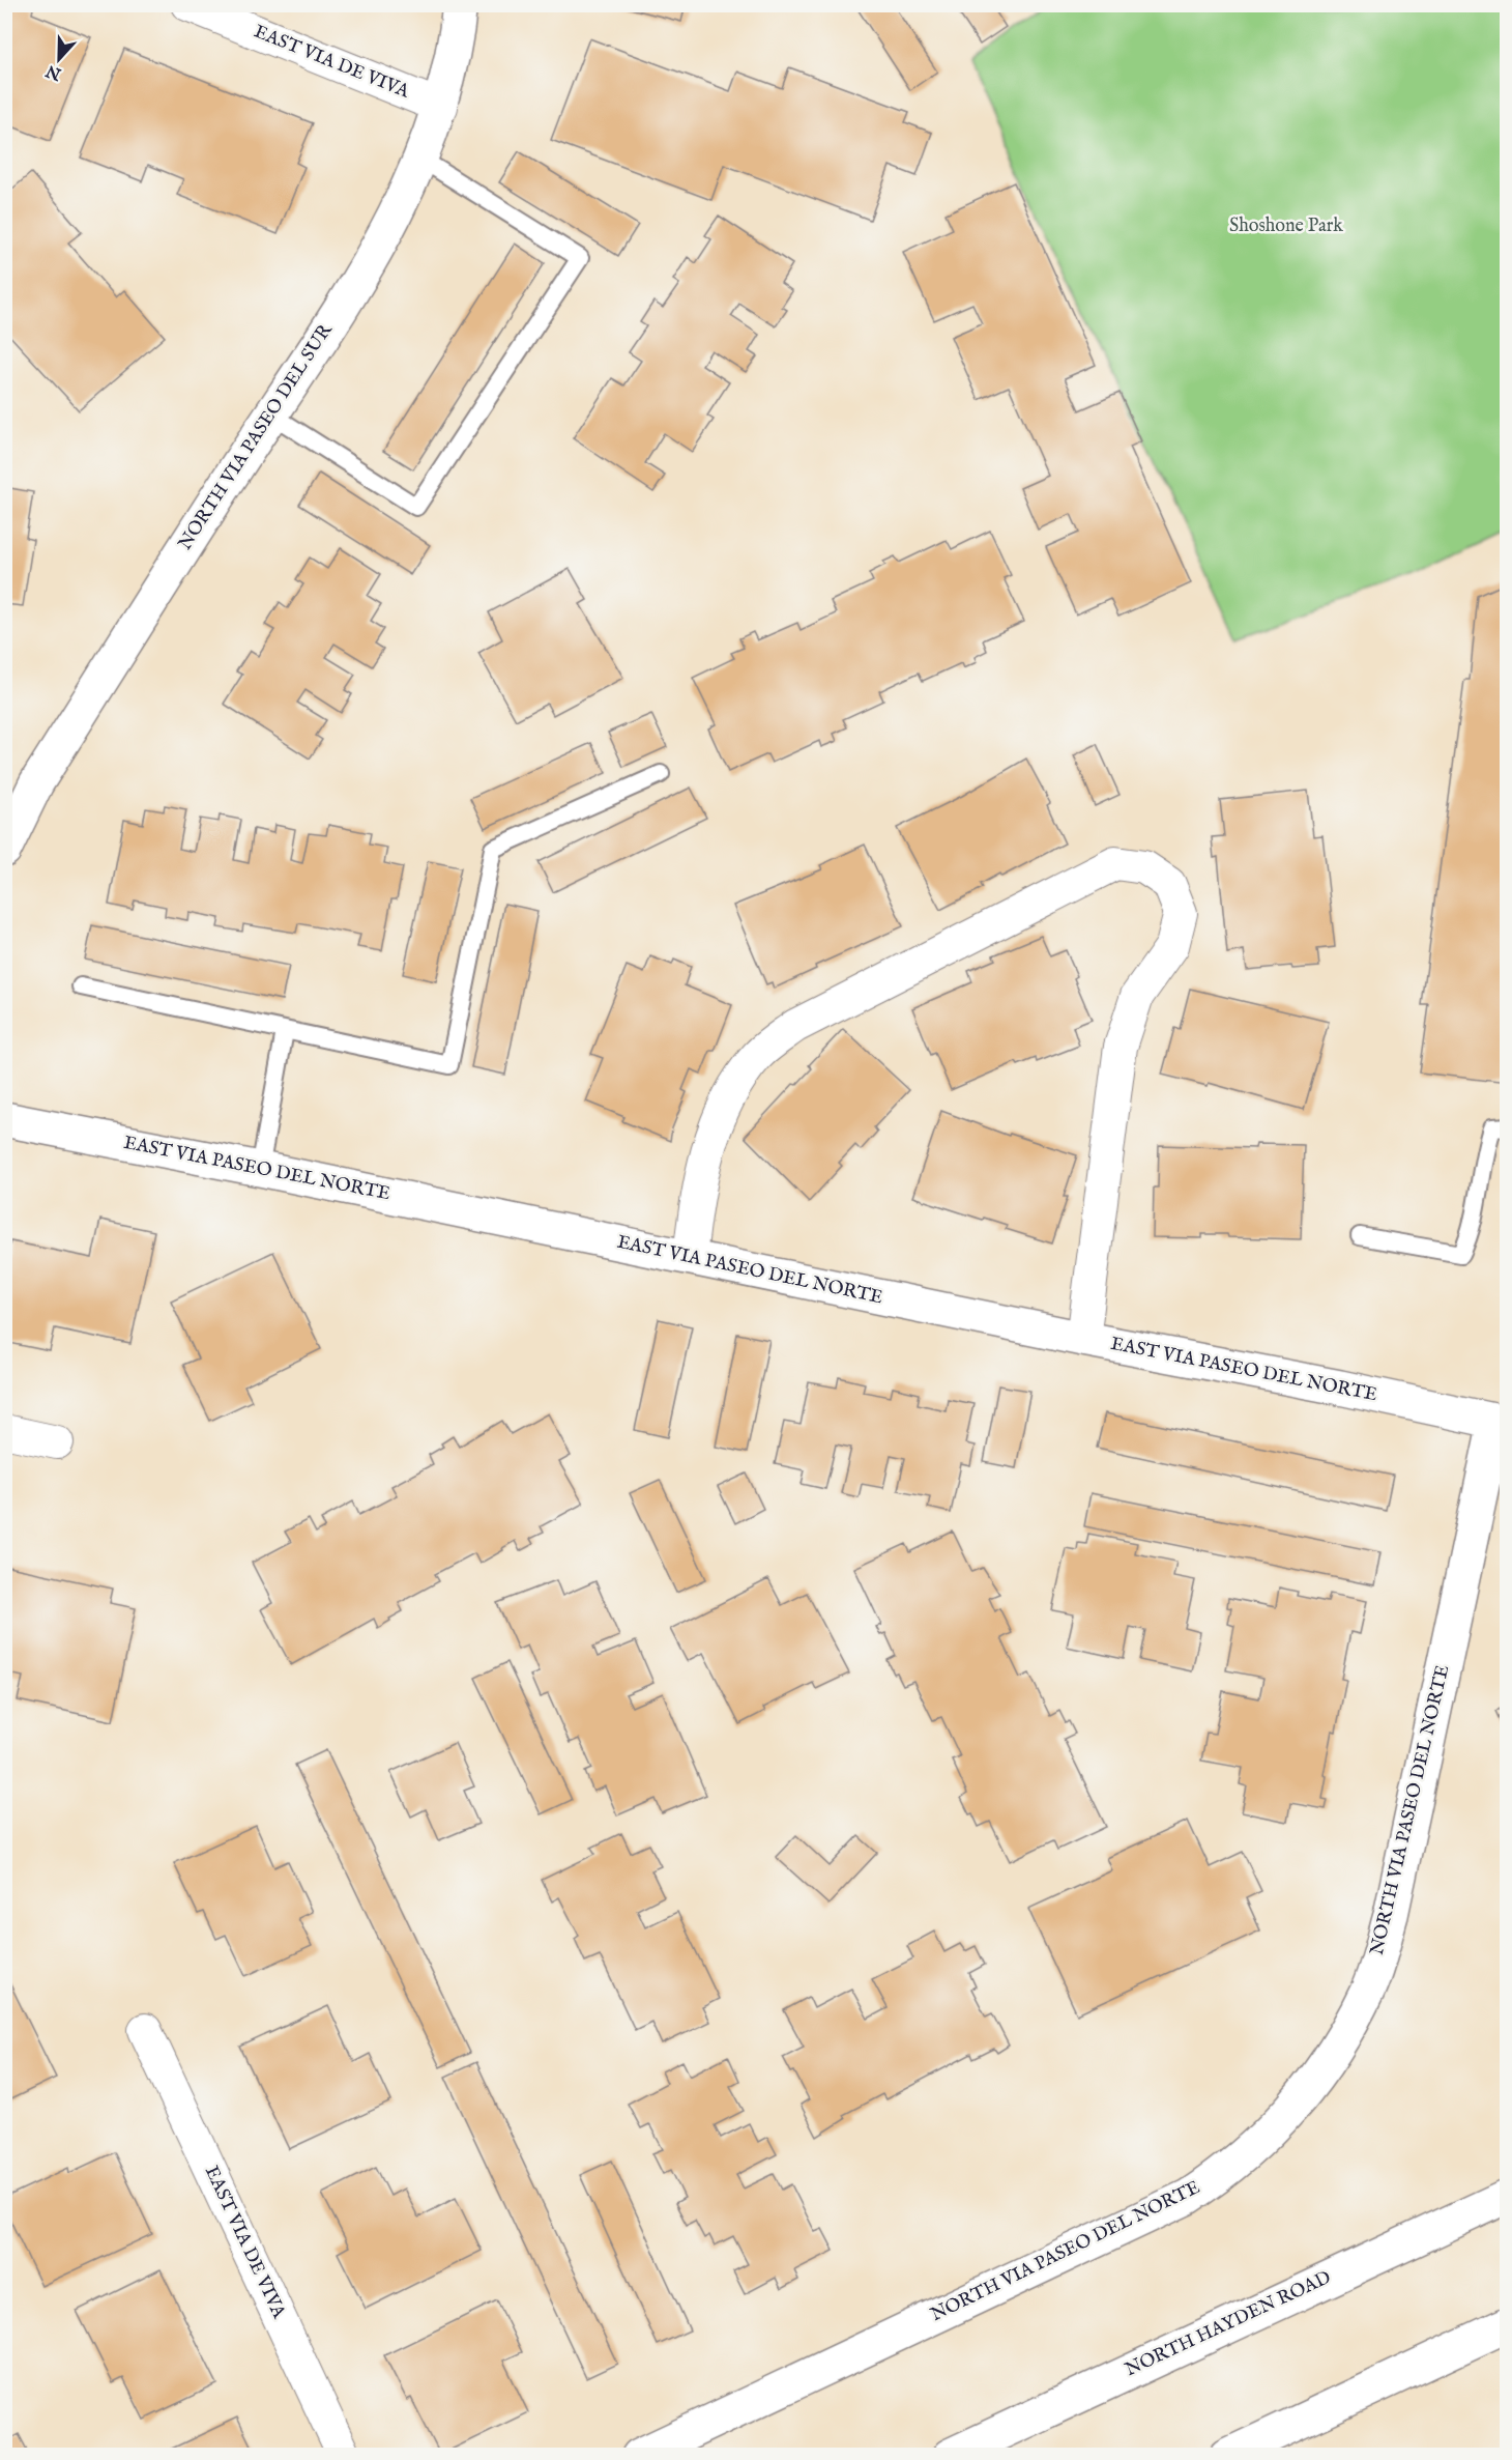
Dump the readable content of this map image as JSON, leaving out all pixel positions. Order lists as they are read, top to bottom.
{
  "streets": {
    "street": [
      "EAST VIA DE VIVA",
      "NORTH VIA PASEO DEL SUR",
      "EAST VIA PASEO DEL NORTE",
      "NORTH VIA PASEO DEL NORTE",
      "NORTH HAYDEN ROAD"
    ]
  },
  "crossings": [
    ["EAST VIA DE VIVA", "NORTH VIA PASEO DEL SUR"],
    ["EAST VIA PASEO DEL NORTE", "NORTH VIA PASEO DEL NORTE"]
  ],
  "parks": ["Shoshone Park"],
  "north": "bottom"
}
